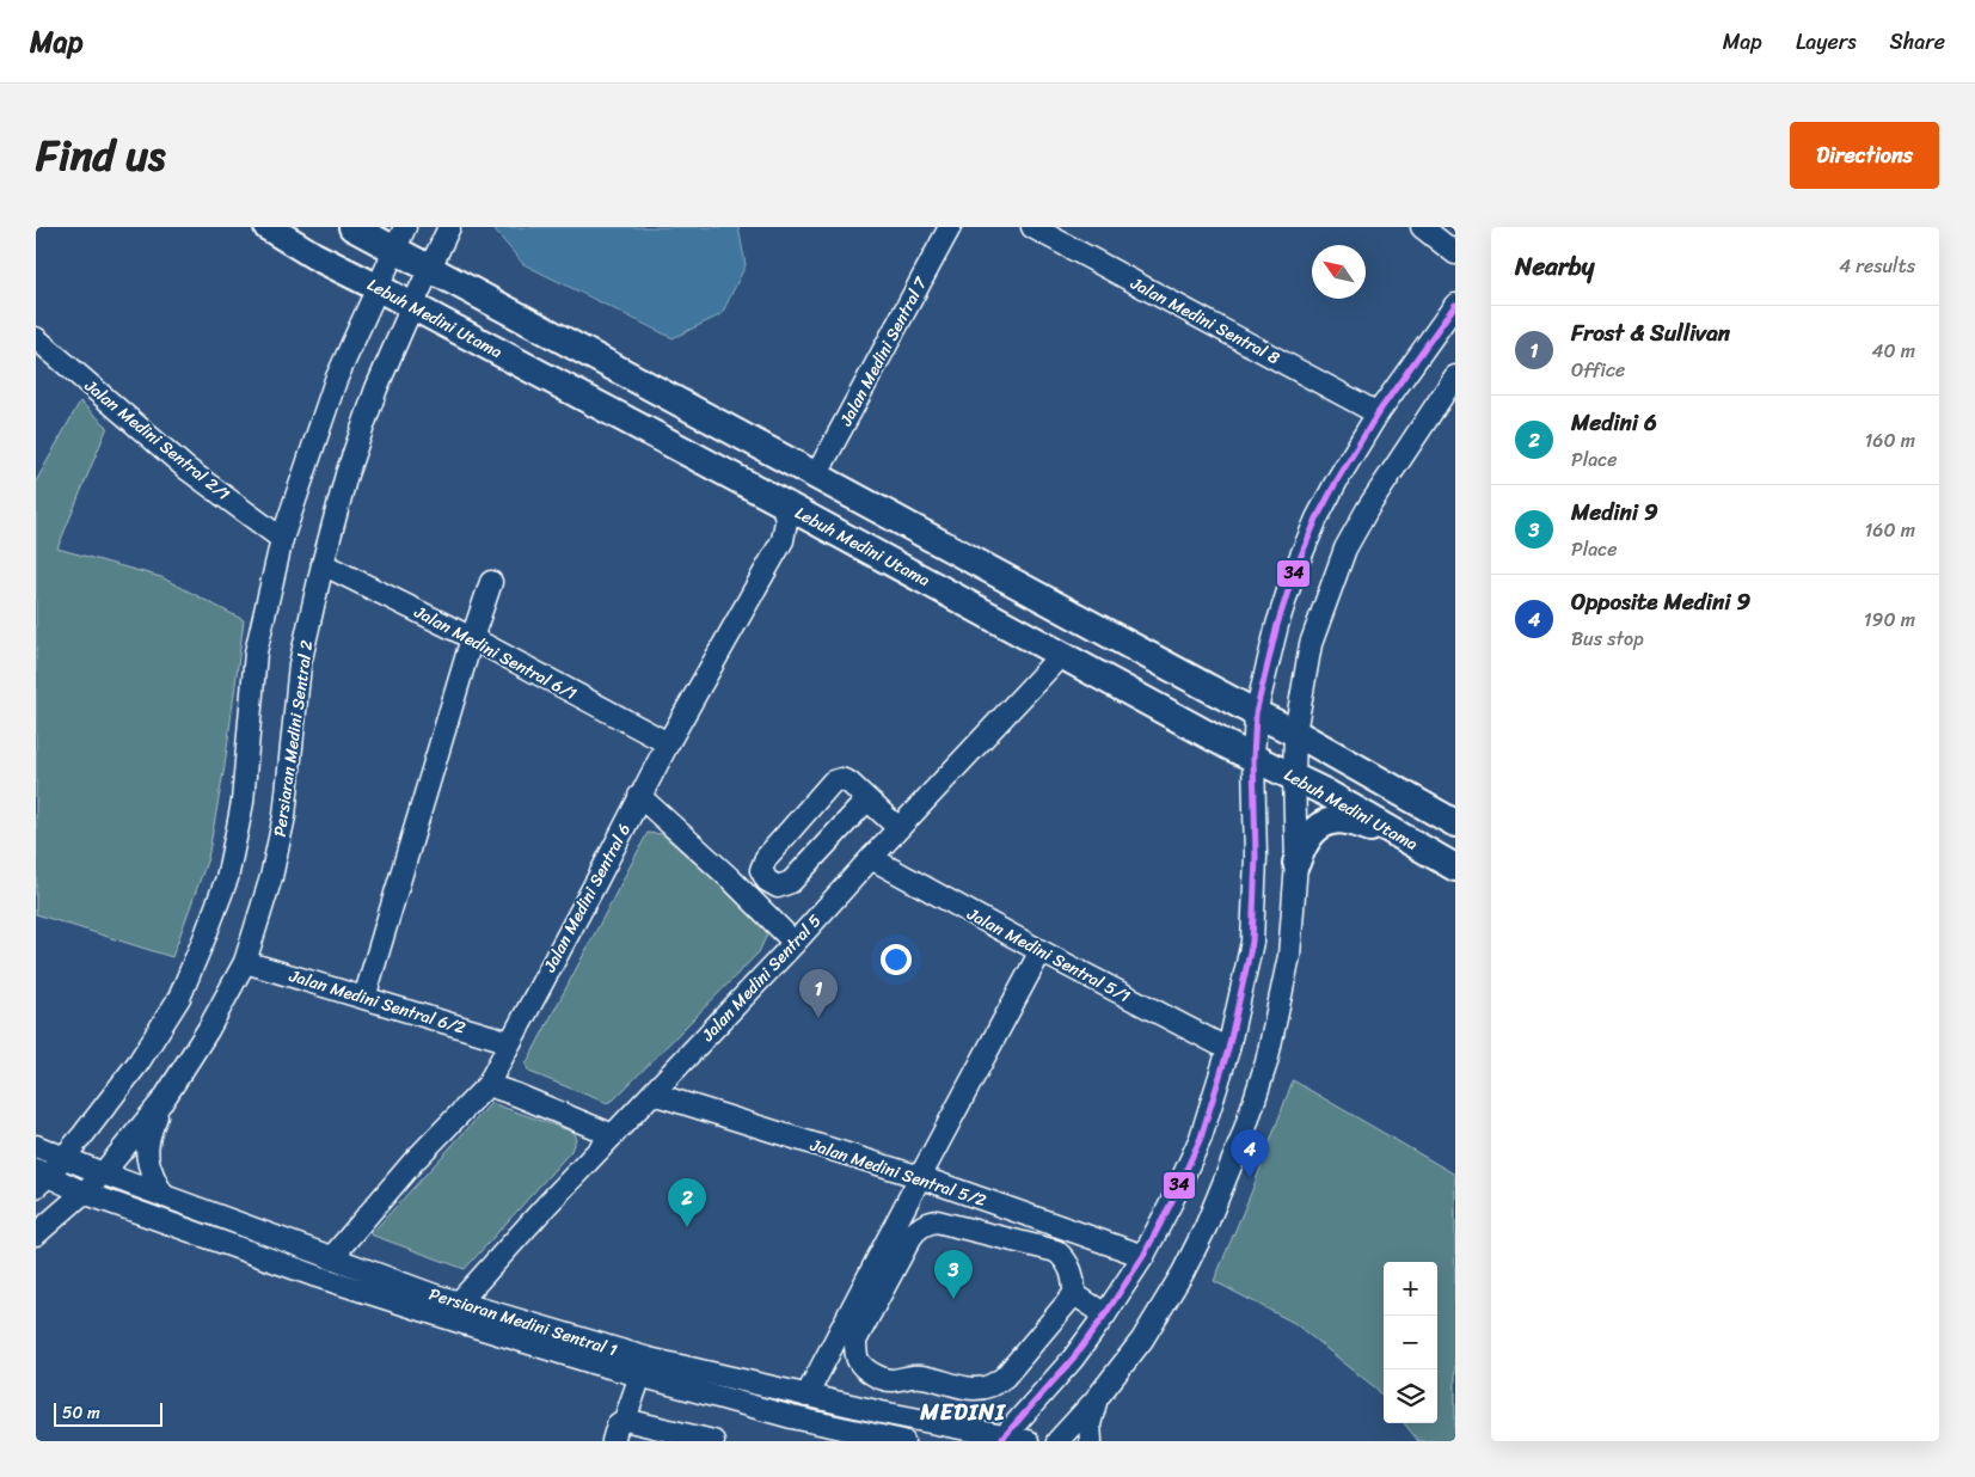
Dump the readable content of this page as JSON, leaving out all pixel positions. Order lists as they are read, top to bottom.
{
  "streets": {
    "main road": ["Lebuh Medini Utama"],
    "street": [
      "Jalan Medini Sentral 8",
      "Jalan Medini Sentral 7",
      "Jalan Medini Sentral 2/1",
      "Jalan Medini Sentral 6/1",
      "Persiaran Medini Sentral 2",
      "Jalan Medini Sentral 6",
      "Jalan Medini Sentral 5/1",
      "Jalan Medini Sentral 5",
      "Jalan Medini Sentral 6/2",
      "Jalan Medini Sentral 5/2",
      "Persiaran Medini Sentral 1"
    ]
  },
  "crossings": [
    ["Lebuh Medini Utama", "Persiaran Medini Sentral 2"],
    ["Lebuh Medini Utama", "Jalan Medini Sentral 6"],
    ["Lebuh Medini Utama", "Jalan Medini Sentral 5"],
    ["Jalan Medini Sentral 6/1", "Persiaran Medini Sentral 2"],
    ["Jalan Medini Sentral 6/1", "Jalan Medini Sentral 6"],
    ["Persiaran Medini Sentral 2", "Jalan Medini Sentral 6/2"],
    ["Persiaran Medini Sentral 2", "Persiaran Medini Sentral 1"],
    ["Jalan Medini Sentral 6", "Jalan Medini Sentral 6/2"],
    ["Jalan Medini Sentral 6", "Persiaran Medini Sentral 1"],
    ["Jalan Medini Sentral 5/1", "Jalan Medini Sentral 5"],
    ["Jalan Medini Sentral 5", "Jalan Medini Sentral 5/2"],
    ["Jalan Medini Sentral 5", "Persiaran Medini Sentral 1"]
  ],
  "districts": ["MEDINI"],
  "lines": ["transit line 34"],
  "scale_bar": "50 m",
  "north": "top left",
  "page": {
    "header": "Map",
    "nav": ["Map", "Layers", "Share"],
    "title": "Find us",
    "buttons": "Directions",
    "heading": ["Nearby", "4 results"],
    "list": [
      {
        "mark": "1",
        "name": "Frost & Sullivan",
        "note": "Office",
        "value": "40 m"
      },
      {
        "mark": "2",
        "name": "Medini 6",
        "note": "Place",
        "value": "160 m"
      },
      {
        "mark": "3",
        "name": "Medini 9",
        "note": "Place",
        "value": "160 m"
      },
      {
        "mark": "4",
        "name": "Opposite Medini 9",
        "note": "Bus stop",
        "value": "190 m"
      }
    ],
    "pins": [
      "1",
      "4",
      "2",
      "3"
    ],
    "map_buttons": ["+", "−"],
    "scale": "50 m"
  }
}
